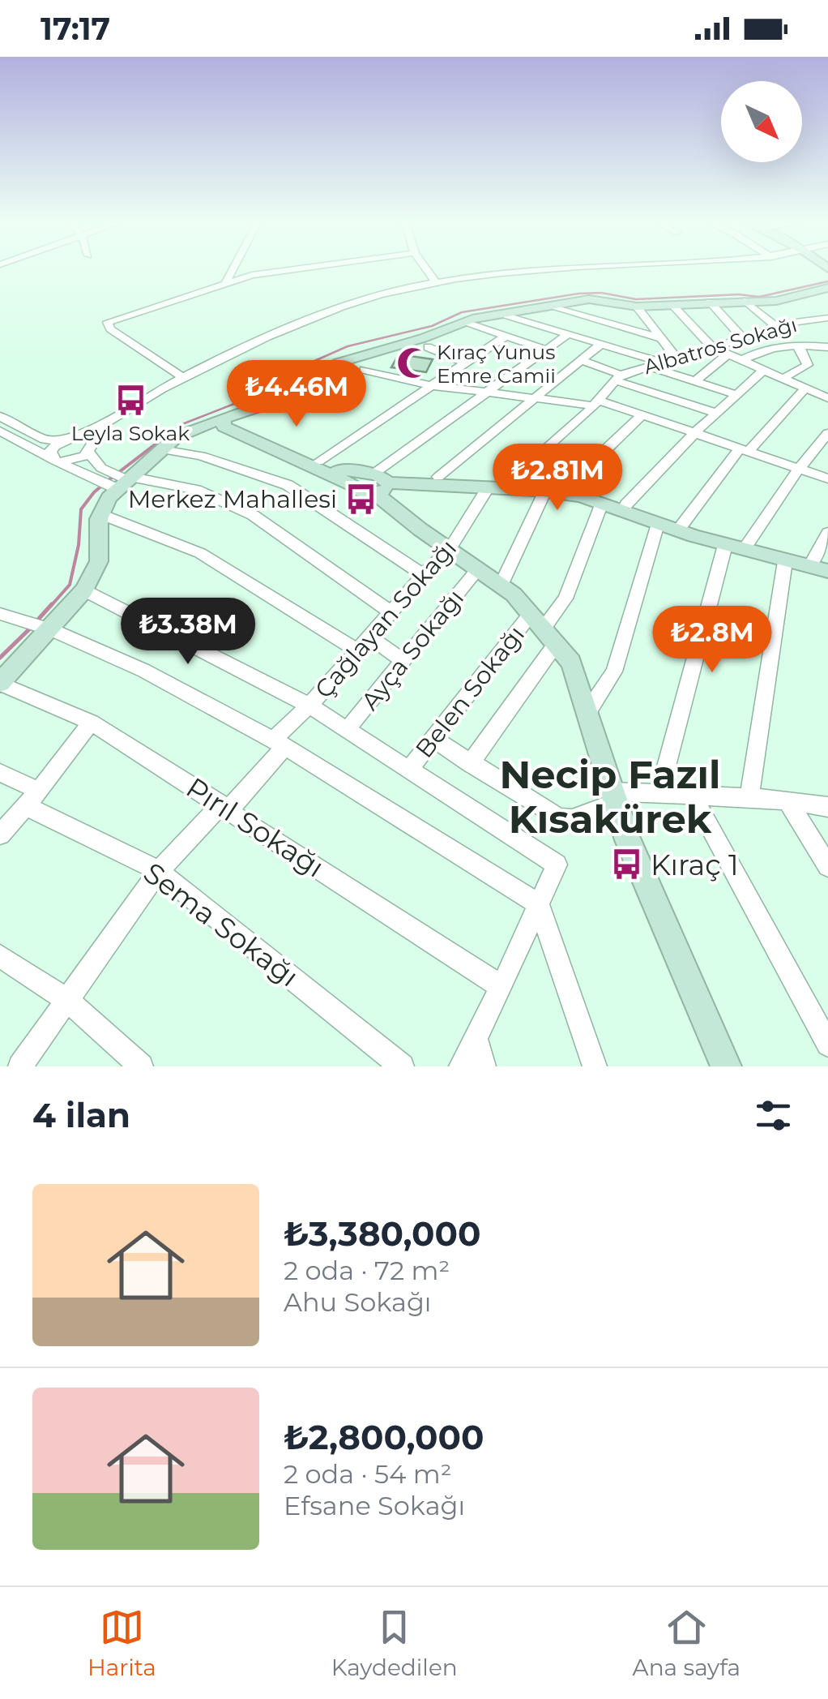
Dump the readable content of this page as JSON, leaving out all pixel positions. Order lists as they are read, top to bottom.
{
  "streets": {
    "street": [
      "Albatros Sokağı",
      "Çağlayan Sokağı",
      "Ayça Sokağı",
      "Belen Sokağı",
      "Pırıl Sokağı",
      "Sema Sokağı"
    ]
  },
  "crossings": [
    ["Çağlayan Sokağı", "Pırıl Sokağı"],
    ["Çağlayan Sokağı", "Sema Sokağı"]
  ],
  "districts": ["Necip Fazıl Kısakürek"],
  "places": {
    "mosque": ["Kıraç Yunus Emre Camii"],
    "bus stop": ["Leyla Sokak", "Merkez Mahallesi", "Kıraç 1"]
  },
  "north": "bottom right",
  "page": {
    "status": "17:17",
    "price": [
      "₺4.46M",
      "₺2.81M",
      "₺3.38M",
      "₺2.8M"
    ],
    "heading": "4 ilan",
    "list": [
      {
        "name": "₺3,380,000",
        "note": "2 oda · 72 m² · Ahu Sokağı"
      },
      {
        "name": "₺2,800,000",
        "note": "2 oda · 54 m² · Efsane Sokağı"
      }
    ],
    "tabs": ["Harita", "Kaydedilen", "Ana sayfa"]
  }
}
